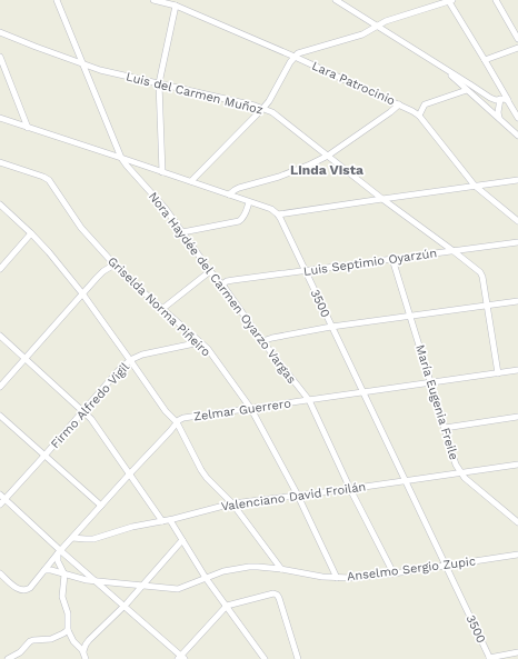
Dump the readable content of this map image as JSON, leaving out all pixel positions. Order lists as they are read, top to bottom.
{
  "streets": {
    "street": [
      "Lara Patrocinio",
      "Luis del Carmen Muñoz",
      "Luis Septimio Oyarzún",
      "Nora Haydée del Carmen Oyarzo Vargas",
      "3500",
      "Griselda Norma Piñeiro",
      "María Eugenia Freile",
      "Firmo Alfredo Vigil",
      "Zelmar Guerrero",
      "Valenciano David Froilán",
      "Anselmo Sergio Zupic"
    ]
  },
  "crossings": [
    ["Luis del Carmen Muñoz", "Luis Septimio Oyarzún"],
    ["Luis del Carmen Muñoz", "Nora Haydée del Carmen Oyarzo Vargas"],
    ["Luis del Carmen Muñoz", "Zelmar Guerrero"],
    ["Luis Septimio Oyarzún", "Nora Haydée del Carmen Oyarzo Vargas"],
    ["Luis Septimio Oyarzún", "3500"],
    ["Luis Septimio Oyarzún", "María Eugenia Freile"],
    ["Nora Haydée del Carmen Oyarzo Vargas", "Zelmar Guerrero"],
    ["Nora Haydée del Carmen Oyarzo Vargas", "Valenciano David Froilán"],
    ["Nora Haydée del Carmen Oyarzo Vargas", "Anselmo Sergio Zupic"],
    ["3500", "Zelmar Guerrero"],
    ["3500", "Valenciano David Froilán"],
    ["3500", "Anselmo Sergio Zupic"],
    ["Griselda Norma Piñeiro", "Firmo Alfredo Vigil"],
    ["Griselda Norma Piñeiro", "Zelmar Guerrero"],
    ["Griselda Norma Piñeiro", "Valenciano David Froilán"],
    ["Griselda Norma Piñeiro", "Anselmo Sergio Zupic"],
    ["María Eugenia Freile", "Zelmar Guerrero"],
    ["María Eugenia Freile", "Valenciano David Froilán"],
    ["Zelmar Guerrero", "Valenciano David Froilán"],
    ["Zelmar Guerrero", "Anselmo Sergio Zupic"]
  ],
  "districts": ["Linda Vista"]
}
